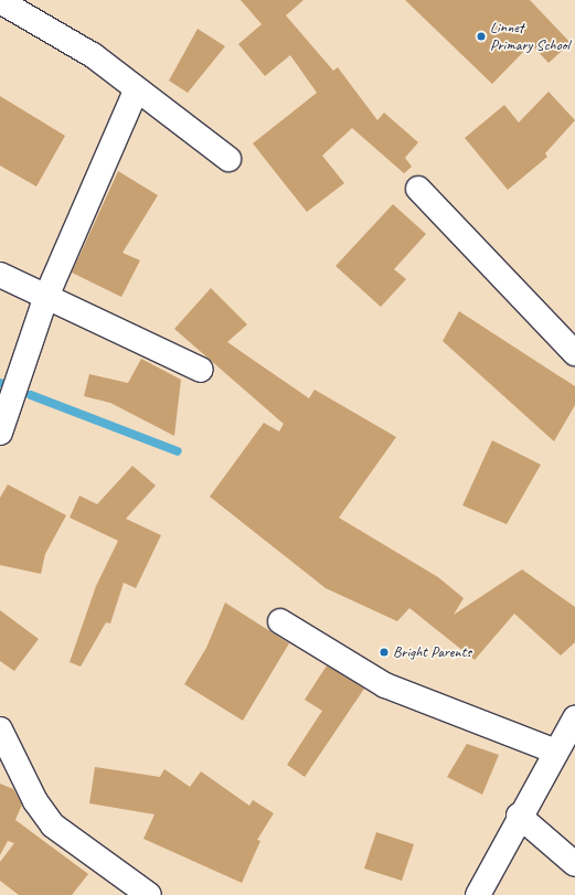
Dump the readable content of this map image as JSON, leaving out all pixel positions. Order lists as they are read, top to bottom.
{
  "places": ["Linnet Primary School", "Bright Parents"]
}
